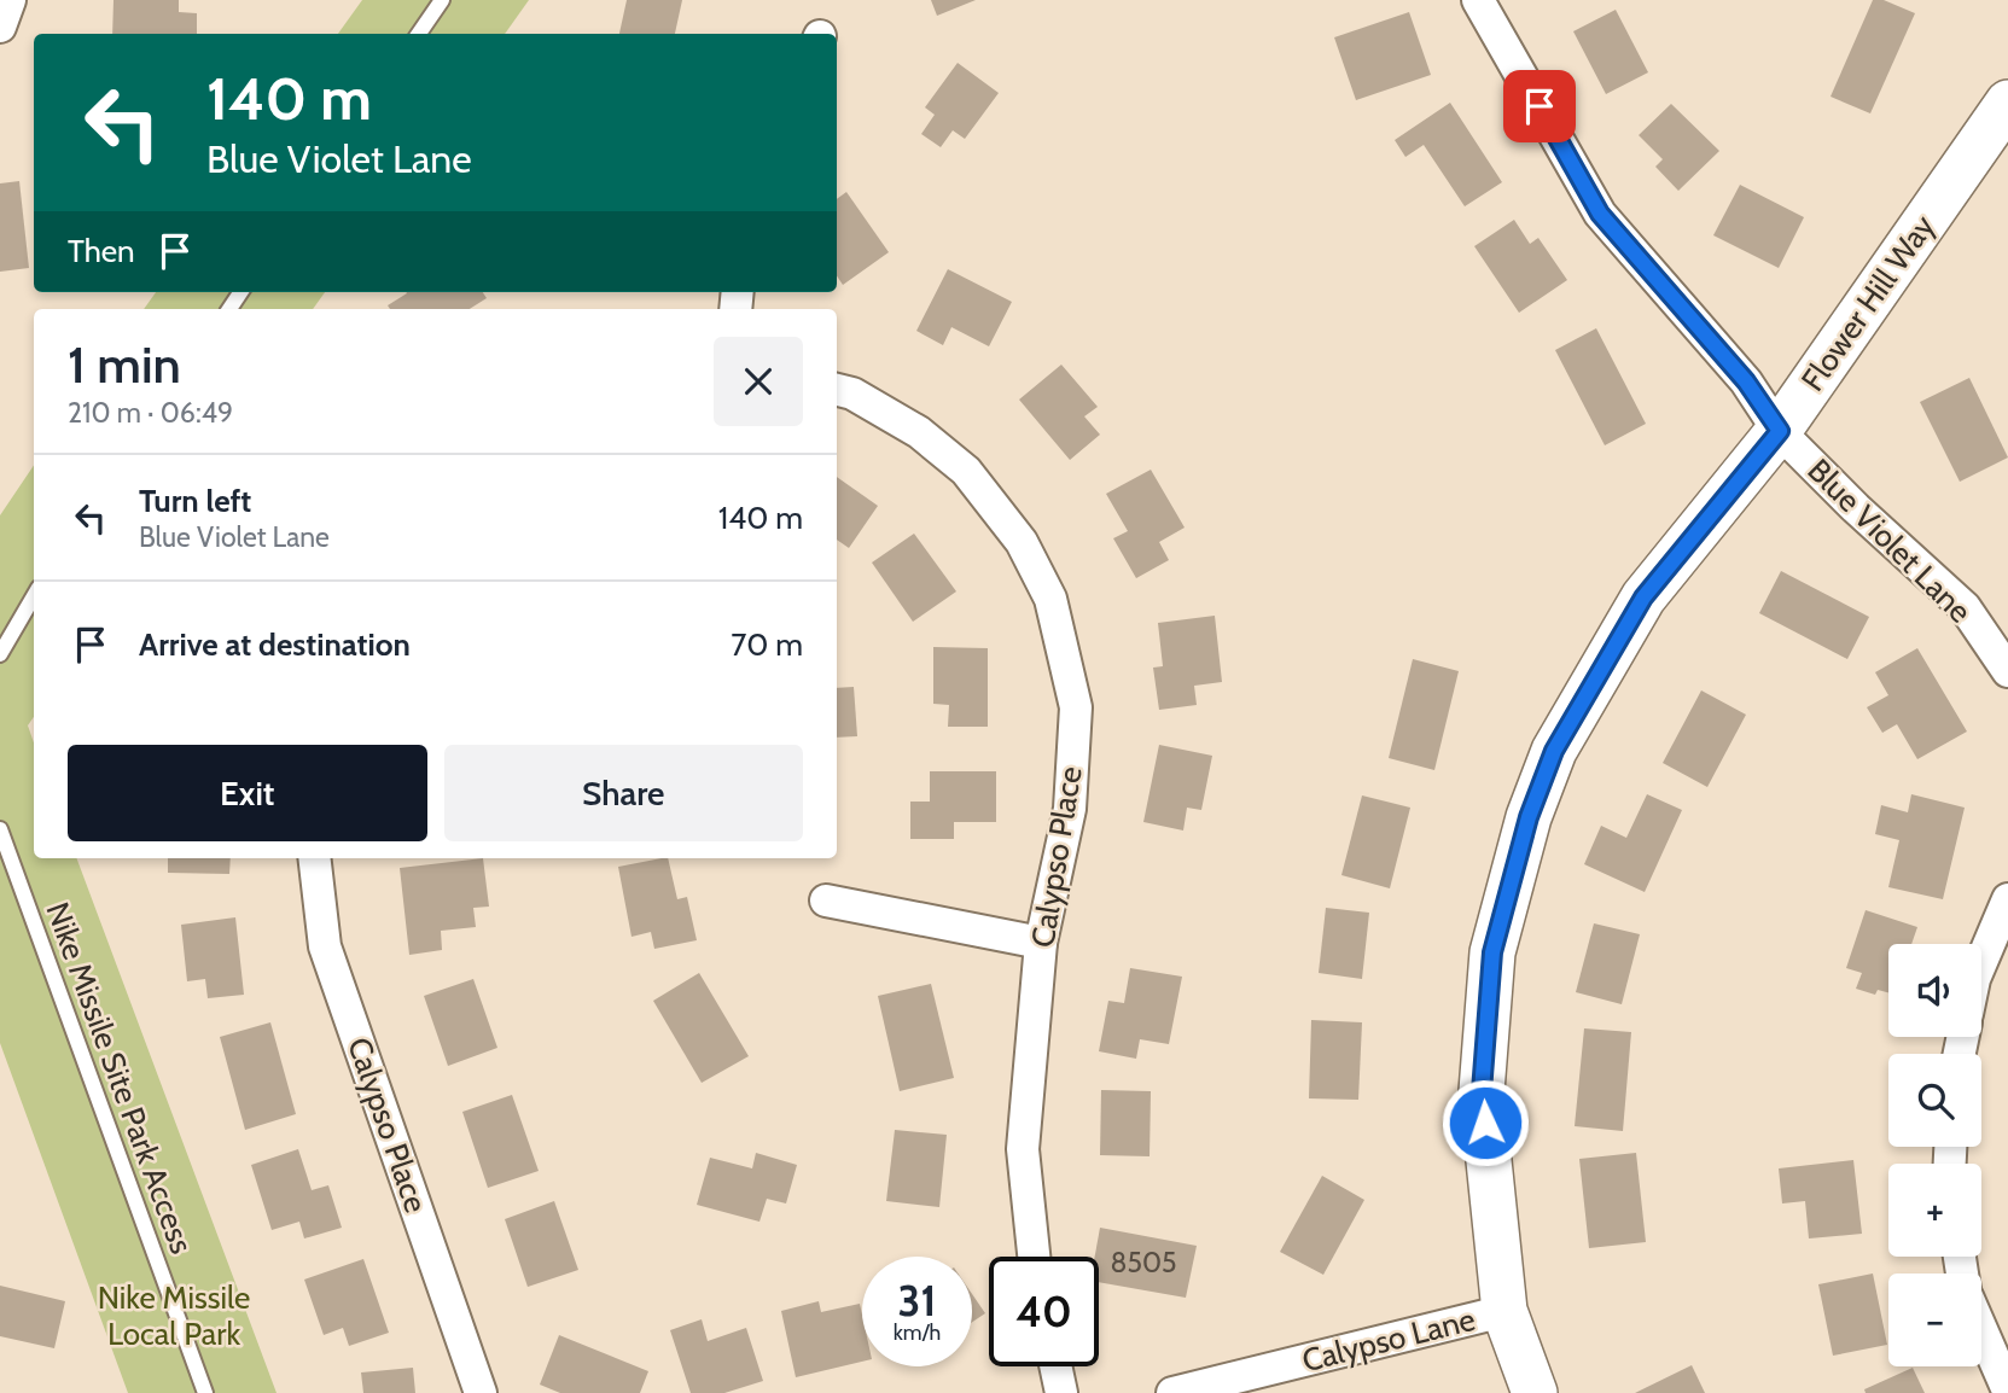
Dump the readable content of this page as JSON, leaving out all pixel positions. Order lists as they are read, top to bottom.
{
  "streets": {
    "street": [
      "Flower Hill Way",
      "Blue Violet Lane",
      "Calypso Place",
      "Calypso Lane"
    ],
    "lane": ["Nike Missile Site Park Access"]
  },
  "crossings": [
    ["Flower Hill Way", "Blue Violet Lane"],
    ["Flower Hill Way", "Calypso Lane"]
  ],
  "parks": ["Nike Missile Local Park"],
  "house_numbers": ["8505"],
  "page": {
    "turn": ["140 m", "Blue Violet Lane"],
    "then": "Then",
    "heading": ["1 min", "210 m · 06:49"],
    "list": [
      {
        "name": "Turn left",
        "note": "Blue Violet Lane",
        "value": "140 m"
      },
      {
        "name": "Arrive at destination",
        "value": "70 m"
      }
    ],
    "buttons": ["Exit", "Share"],
    "map_buttons": ["+", "−"],
    "speed": "31 km/h",
    "limit": "40"
  }
}
